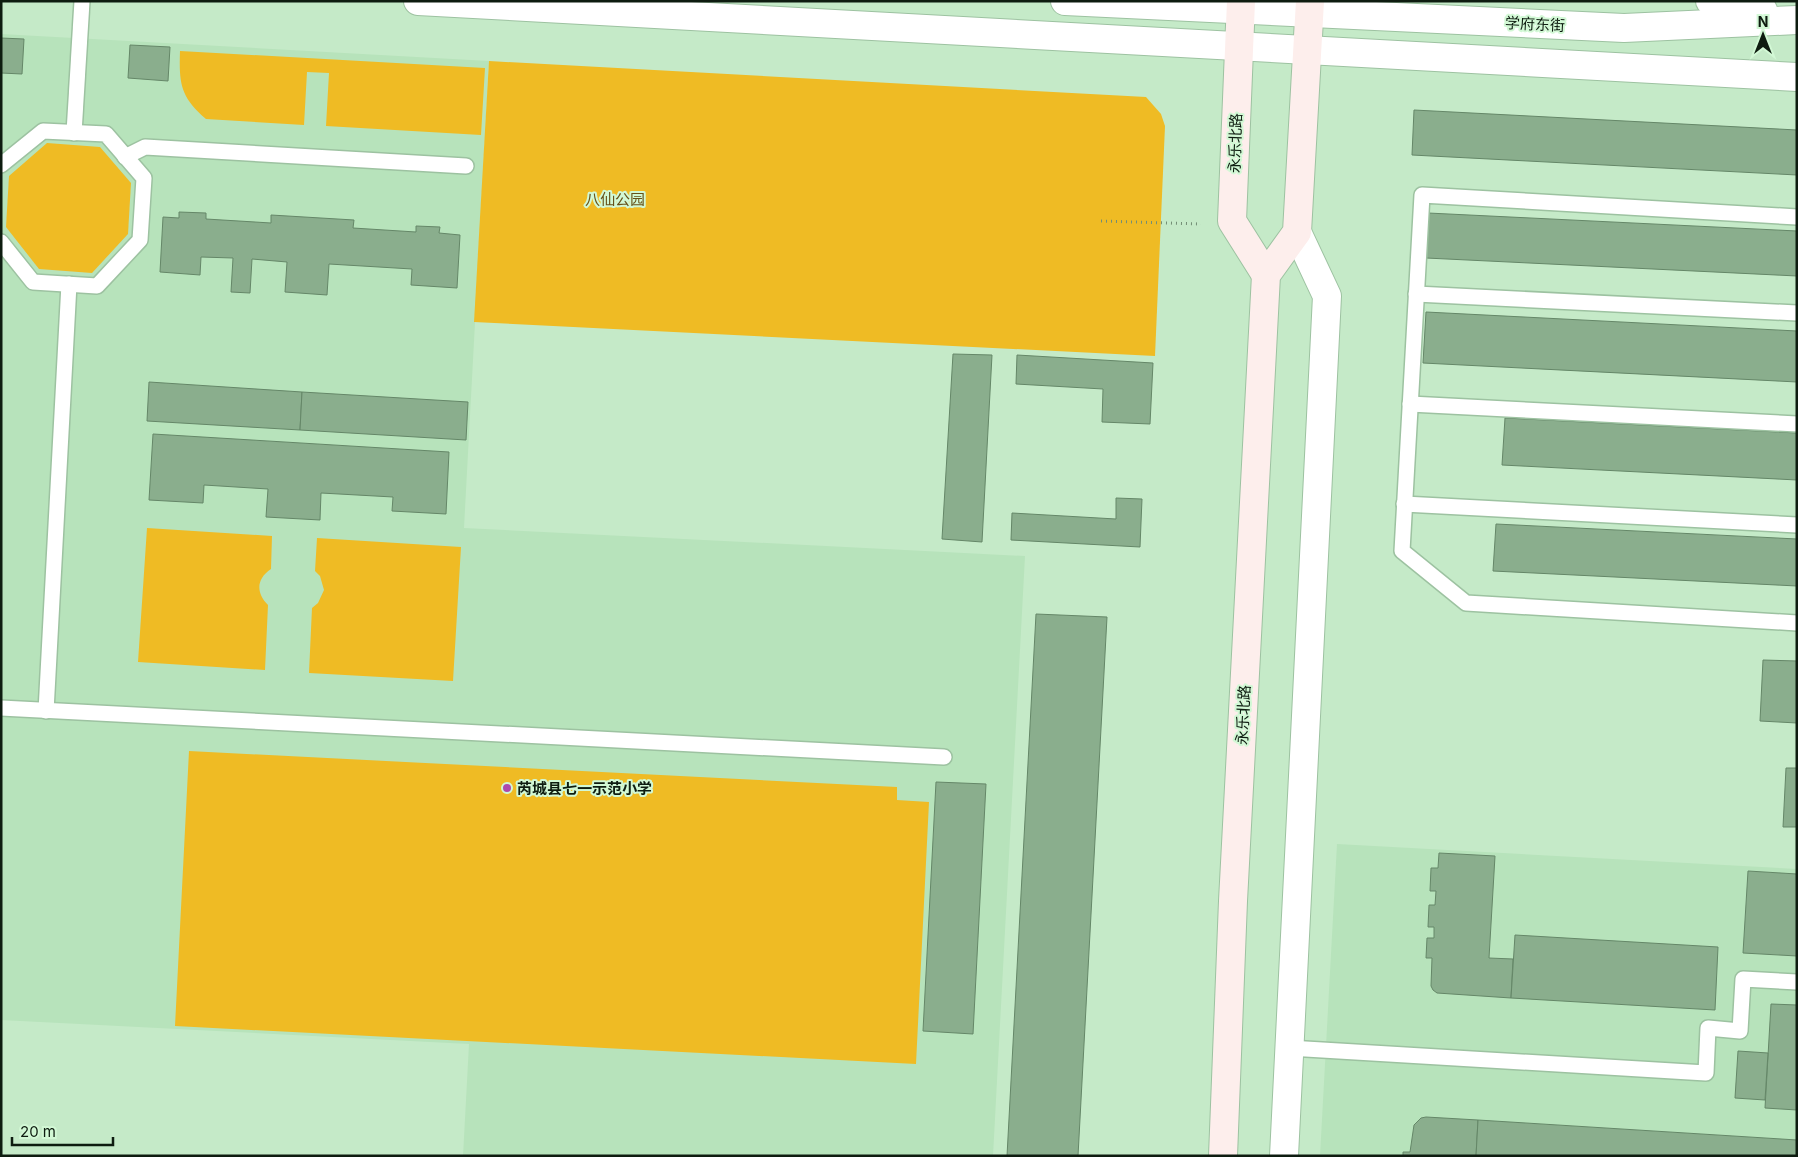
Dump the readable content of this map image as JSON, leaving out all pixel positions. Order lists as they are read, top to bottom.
{
  "streets": {
    "main road": ["永乐北路"],
    "street": ["学府东街"]
  },
  "crossings": [
    ["学府东街", "永乐北路"]
  ],
  "parks": ["八仙公园"],
  "places": ["芮城县七一示范小学"],
  "scale_bar": "20 m",
  "north": "top"
}
